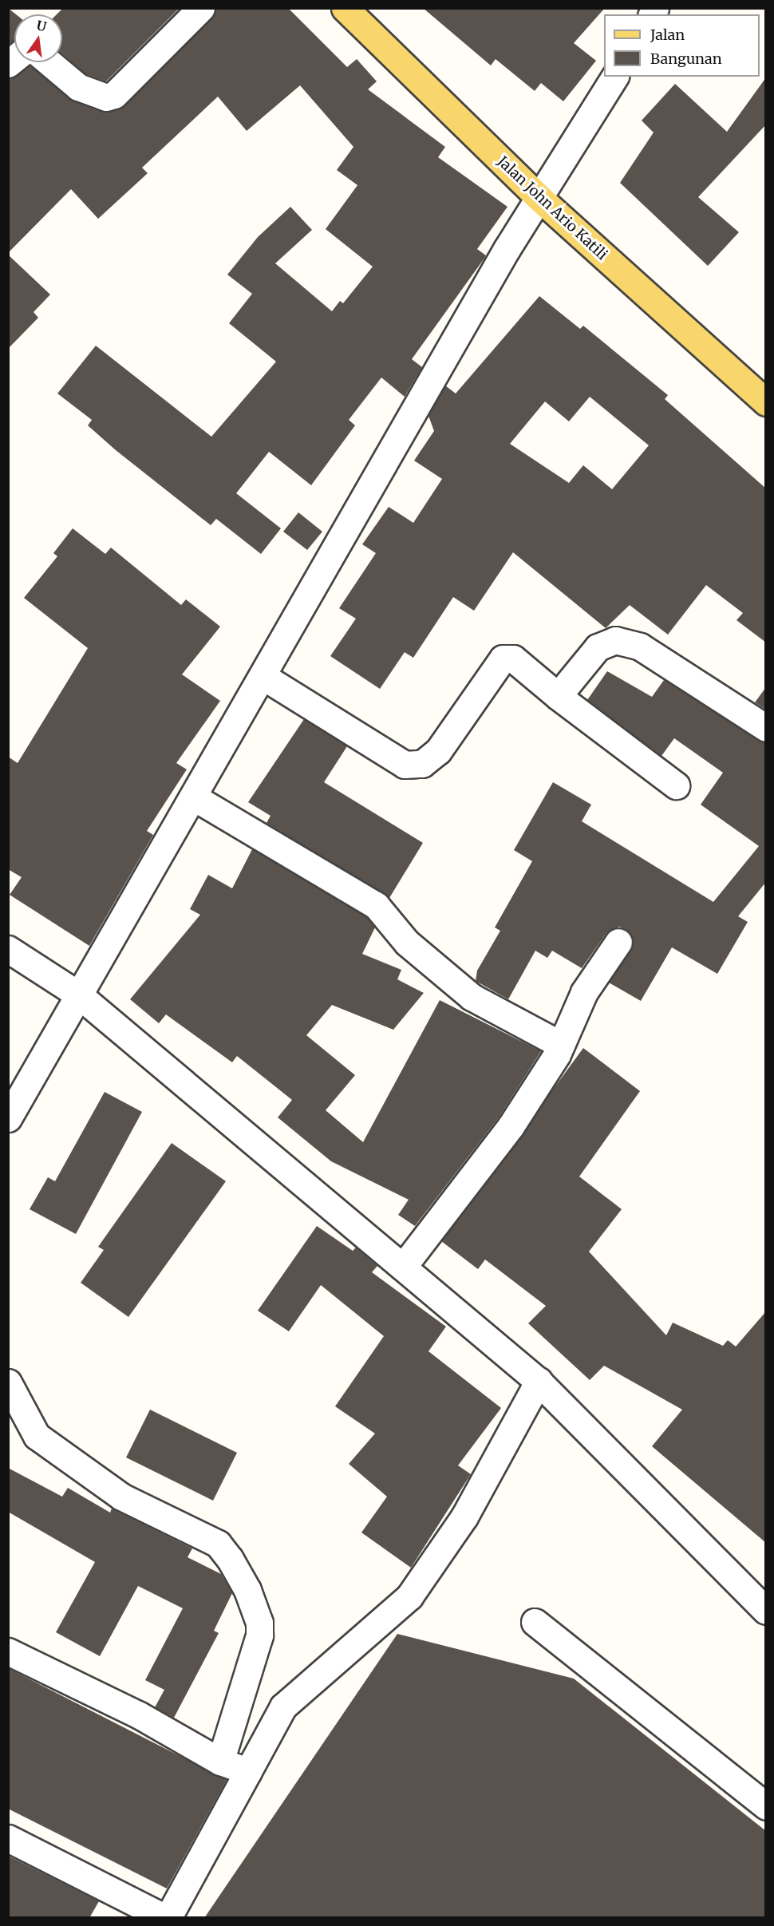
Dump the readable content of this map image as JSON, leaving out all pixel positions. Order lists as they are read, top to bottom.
{
  "streets": {
    "main road": ["Jalan John Ario Katili"]
  },
  "legend": ["Jalan", "Bangunan"],
  "north": "top"
}
